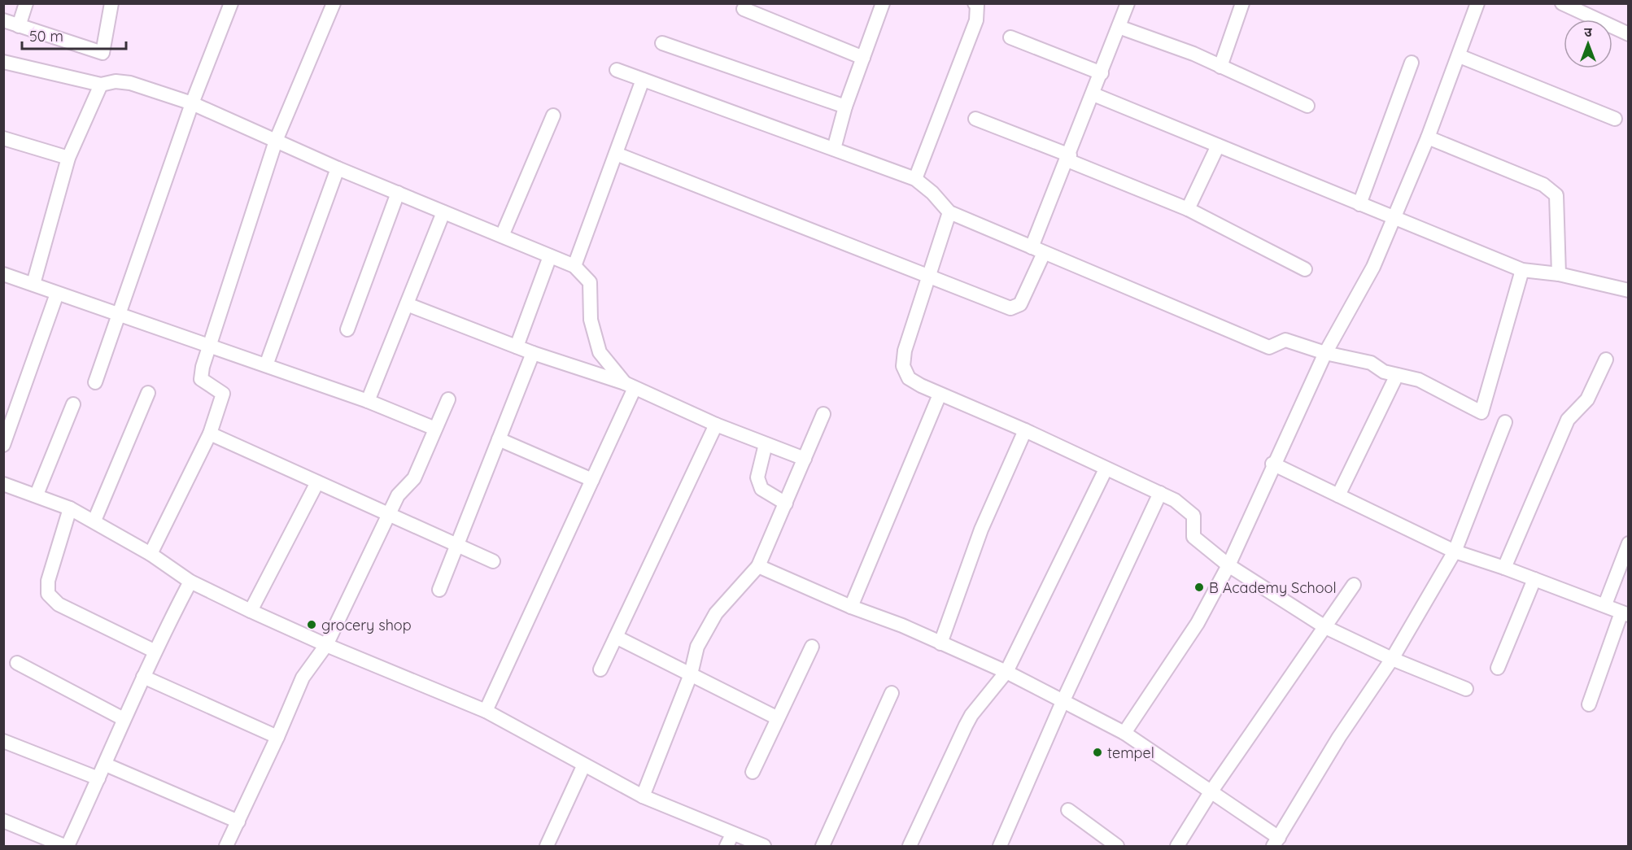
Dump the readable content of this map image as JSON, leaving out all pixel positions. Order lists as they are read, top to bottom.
{
  "places": ["B Academy School", "grocery shop", "tempel"],
  "scale_bar": "50 m",
  "north": "top"
}
